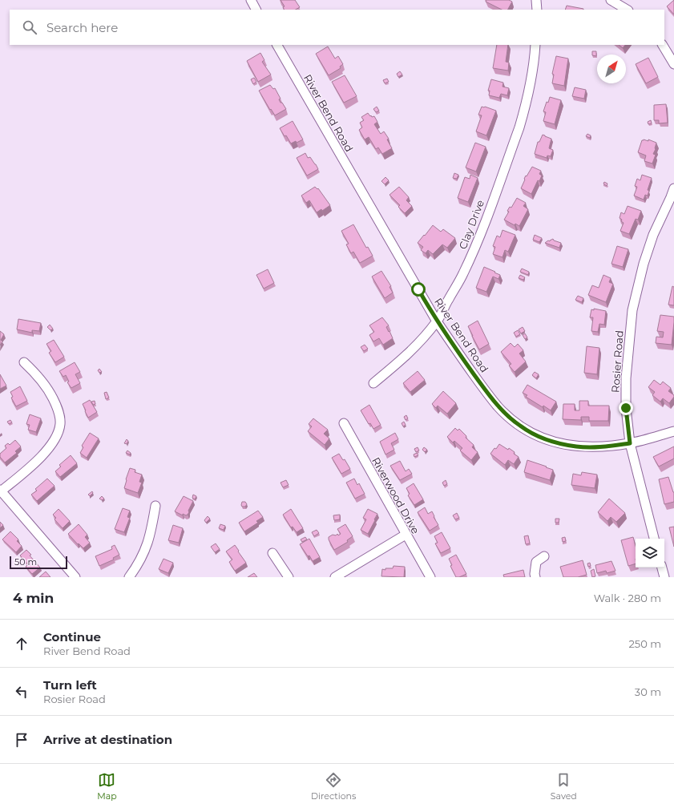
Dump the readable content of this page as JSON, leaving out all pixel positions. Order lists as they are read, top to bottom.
{
  "streets": {
    "street": [
      "River Bend Road",
      "Clay Drive",
      "Rosier Road",
      "Riverwood Drive"
    ]
  },
  "crossings": [
    ["River Bend Road", "Clay Drive"],
    ["River Bend Road", "Rosier Road"]
  ],
  "scale_bar": "50 m",
  "north": "top right",
  "page": {
    "search": "Search here",
    "scale": "50 m",
    "heading": ["4 min", "Walk · 280 m"],
    "list": [
      ["Continue", "River Bend Road", "250 m"],
      ["Turn left", "Rosier Road", "30 m"],
      "Arrive at destination"
    ],
    "nav": ["Map", "Directions", "Saved"]
  }
}
